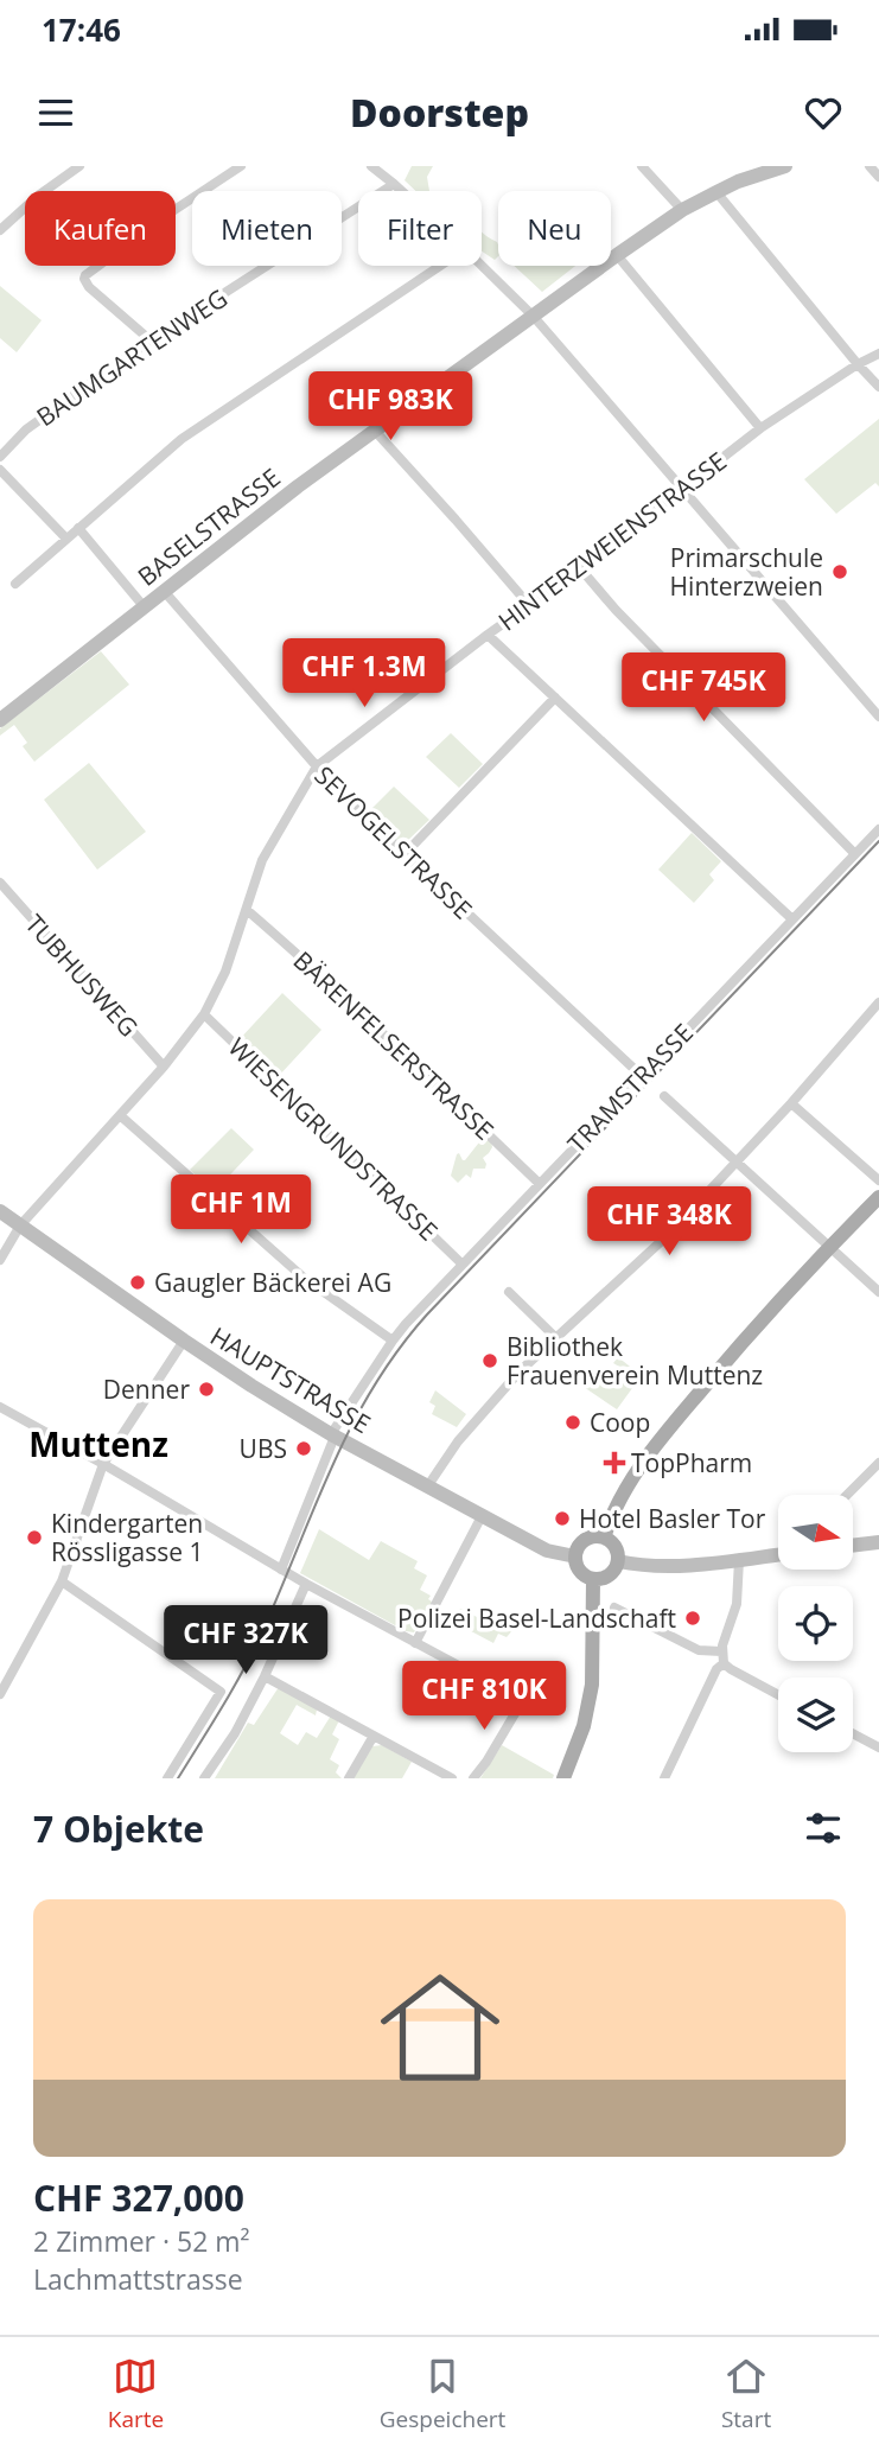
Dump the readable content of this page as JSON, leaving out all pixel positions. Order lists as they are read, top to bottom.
{
  "streets": {
    "street": [
      "BAUMGARTENWEG",
      "BASELSTRASSE",
      "HINTERZWEIENSTRASSE",
      "SEVOGELSTRASSE",
      "TUBHUSWEG",
      "BÄRENFELSERSTRASSE",
      "TRAMSTRASSE",
      "WIESENGRUNDSTRASSE",
      "HAUPTSTRASSE"
    ]
  },
  "crossings": [
    ["BASELSTRASSE", "SEVOGELSTRASSE"],
    ["HINTERZWEIENSTRASSE", "SEVOGELSTRASSE"],
    ["HINTERZWEIENSTRASSE", "TUBHUSWEG"],
    ["HINTERZWEIENSTRASSE", "BÄRENFELSERSTRASSE"],
    ["HINTERZWEIENSTRASSE", "WIESENGRUNDSTRASSE"],
    ["HINTERZWEIENSTRASSE", "HAUPTSTRASSE"],
    ["SEVOGELSTRASSE", "TRAMSTRASSE"],
    ["BÄRENFELSERSTRASSE", "TRAMSTRASSE"],
    ["TRAMSTRASSE", "WIESENGRUNDSTRASSE"],
    ["TRAMSTRASSE", "HAUPTSTRASSE"]
  ],
  "districts": ["Muttenz"],
  "places": {
    "other": [
      "Primarschule Hinterzweien",
      "Gaugler Bäckerei AG",
      "Bibliothek Frauenverein Muttenz",
      "Denner",
      "Coop",
      "UBS",
      "Hotel Basler Tor",
      "Kindergarten Rössligasse 1",
      "Polizei Basel-Landschaft"
    ],
    "health": ["TopPharm"]
  },
  "north": "right",
  "page": {
    "status": "17:46",
    "header": "Doorstep",
    "chip": [
      "Kaufen",
      "Mieten",
      "Filter",
      "Neu"
    ],
    "price": [
      "CHF 983K",
      "CHF 1.3M",
      "CHF 745K",
      "CHF 1M",
      "CHF 348K",
      "CHF 327K",
      "CHF 810K"
    ],
    "heading": "7 Objekte",
    "list": [
      {
        "name": "CHF 327,000",
        "note": "2 Zimmer · 52 m² · Lachmattstrasse"
      }
    ],
    "tabs": ["Karte", "Gespeichert", "Start"]
  }
}
